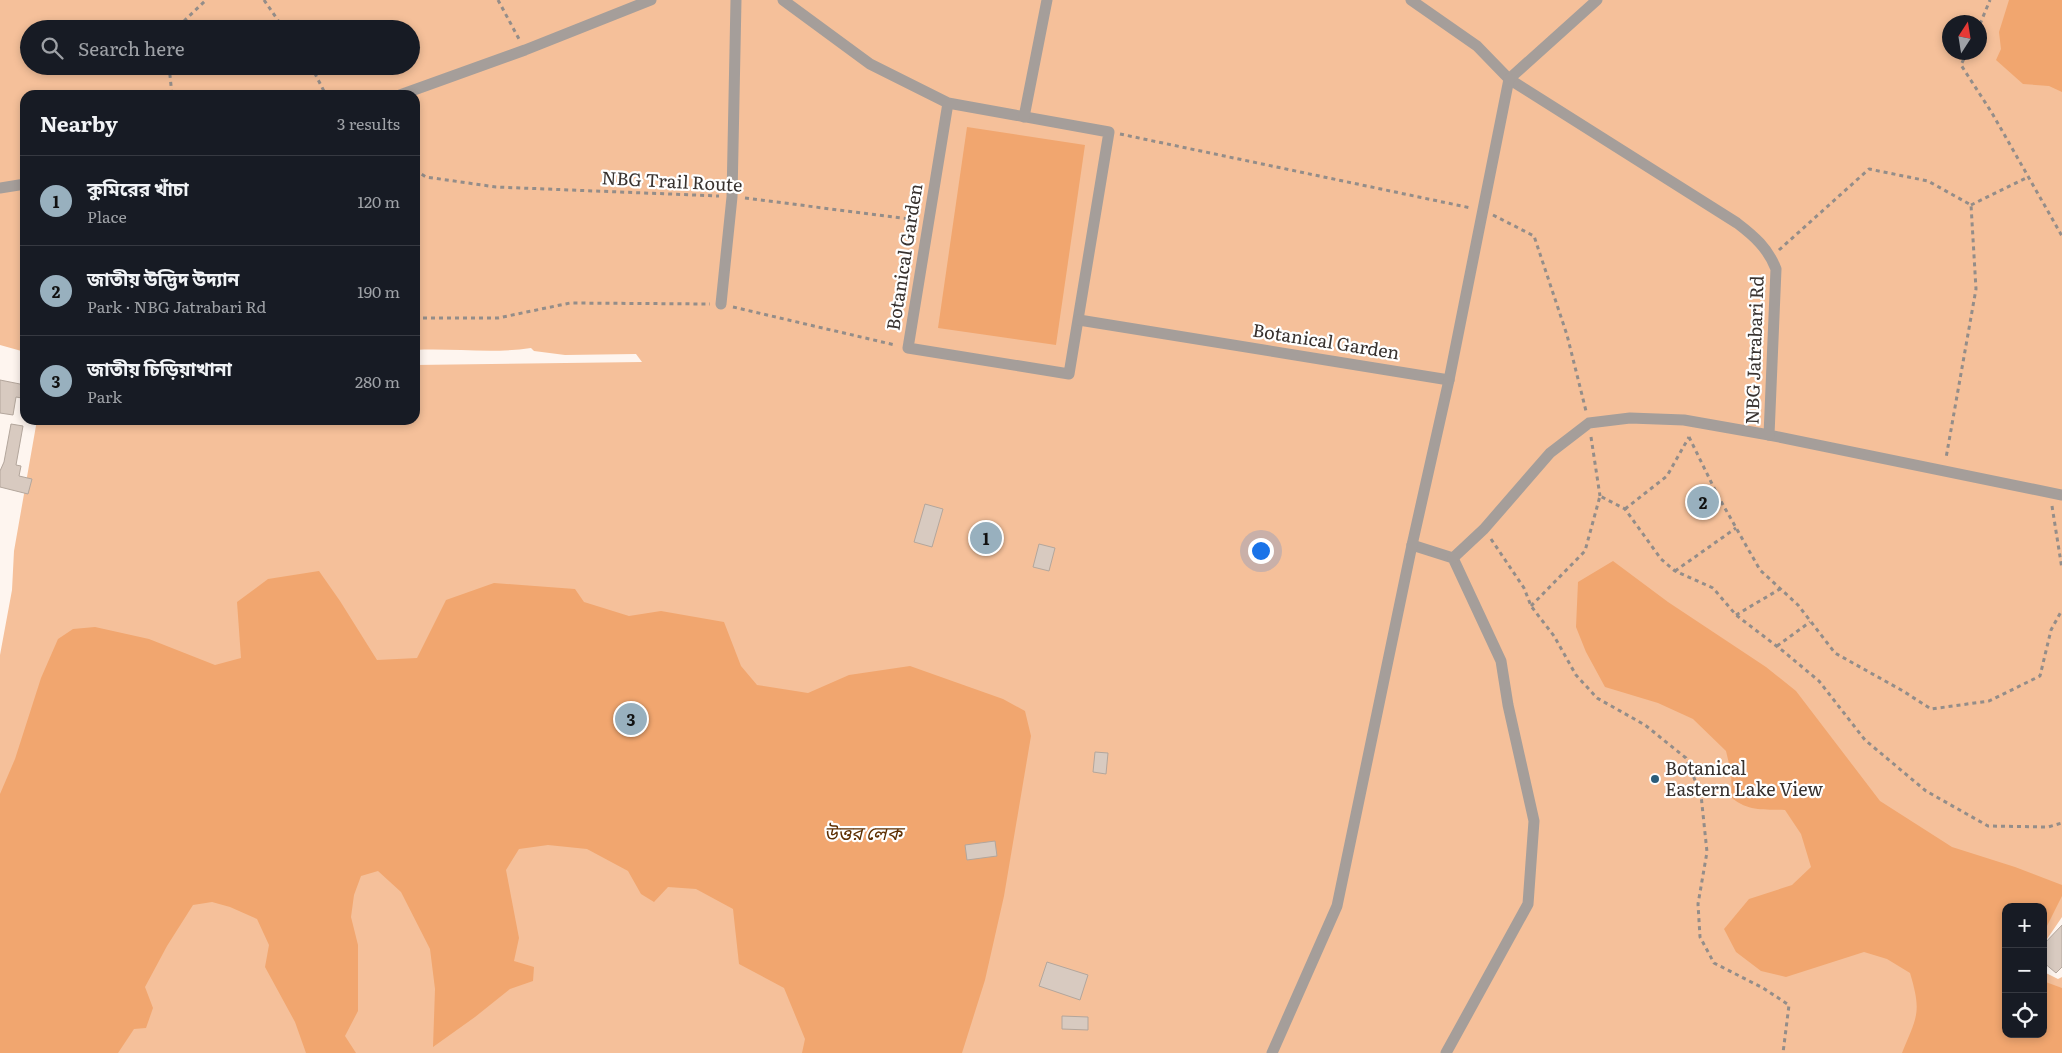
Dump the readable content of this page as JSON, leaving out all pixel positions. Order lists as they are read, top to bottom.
{
  "streets": {
    "street": ["Botanical Garden", "NBG Jatrabari Rd"],
    "path": ["NBG Trail Route"]
  },
  "crossings": [
    ["NBG Trail Route", "Botanical Garden"]
  ],
  "water": ["উত্তর লেক"],
  "places": ["Botanical Eastern Lake View"],
  "north": "top",
  "page": {
    "search": "Search here",
    "heading": ["Nearby", "3 results"],
    "list": [
      {
        "mark": "1",
        "name": "কুমিরের খাঁচা",
        "note": "Place",
        "value": "120 m"
      },
      {
        "mark": "2",
        "name": "জাতীয় উদ্ভিদ উদ্যান",
        "note": "Park · NBG Jatrabari Rd",
        "value": "190 m"
      },
      {
        "mark": "3",
        "name": "জাতীয় চিড়িয়াখানা",
        "note": "Park",
        "value": "280 m"
      }
    ],
    "pins": ["2", "1", "3"],
    "map_buttons": ["+", "−"]
  }
}
